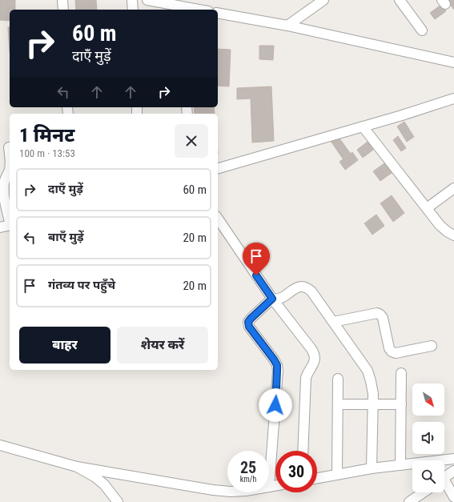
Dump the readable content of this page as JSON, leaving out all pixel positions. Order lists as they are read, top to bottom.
{
  "north": "bottom right",
  "page": {
    "turn": ["60 m", "दाएँ मुड़ें"],
    "heading": ["1 मिनट", "100 m · 13:53"],
    "list": [
      {
        "name": "दाएँ मुड़ें",
        "value": "60 m"
      },
      {
        "name": "बाएँ मुड़ें",
        "value": "20 m"
      },
      {
        "name": "गंतव्य पर पहुँचे",
        "value": "20 m"
      }
    ],
    "buttons": ["बाहर", "शेयर करें"],
    "speed": "25 km/h",
    "limit": "30"
  }
}
